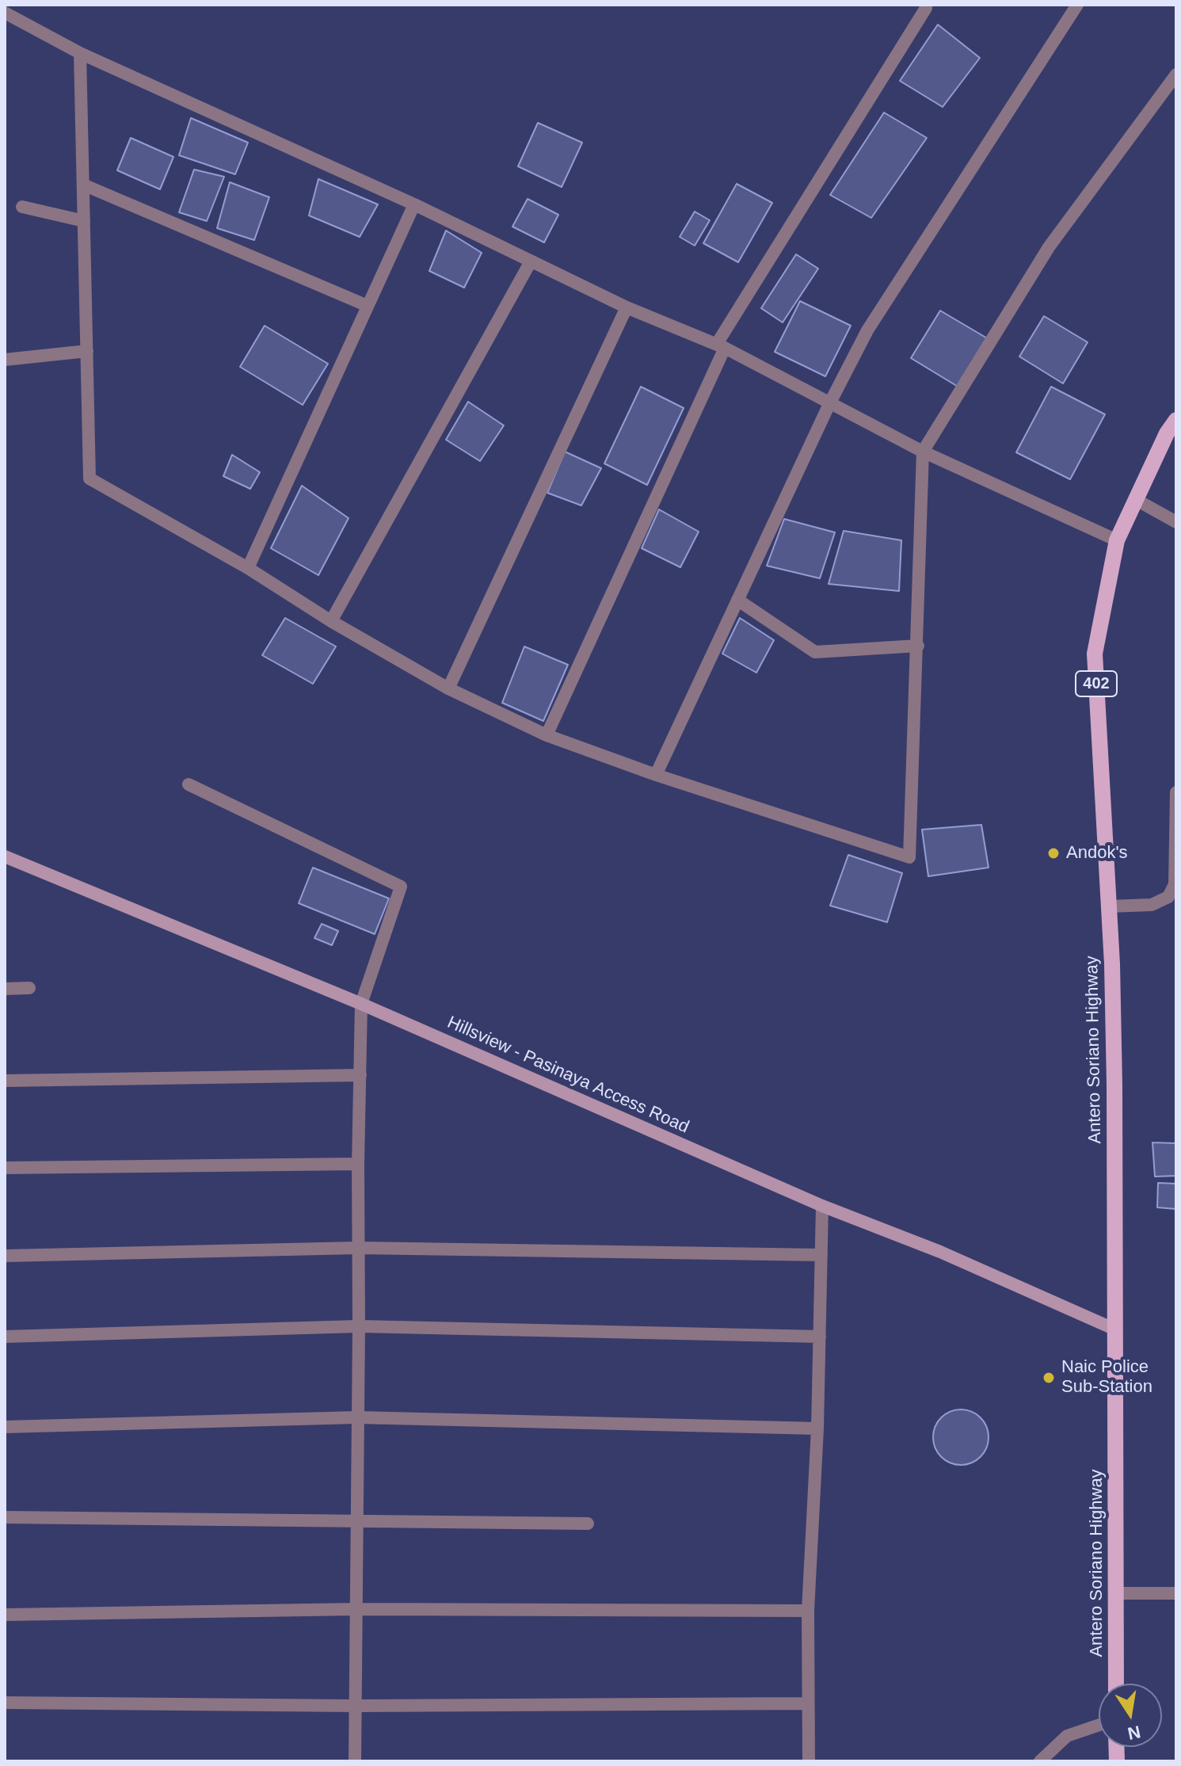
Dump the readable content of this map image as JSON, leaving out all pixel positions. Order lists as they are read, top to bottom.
{
  "streets": {
    "main road": ["402", "Antero Soriano Highway"],
    "street": ["Hillsview - Pasinaya Access Road"]
  },
  "crossings": [
    ["Antero Soriano Highway", "Hillsview - Pasinaya Access Road"]
  ],
  "places": ["Andok's", "Naic Police Sub-Station"],
  "north": "bottom"
}
